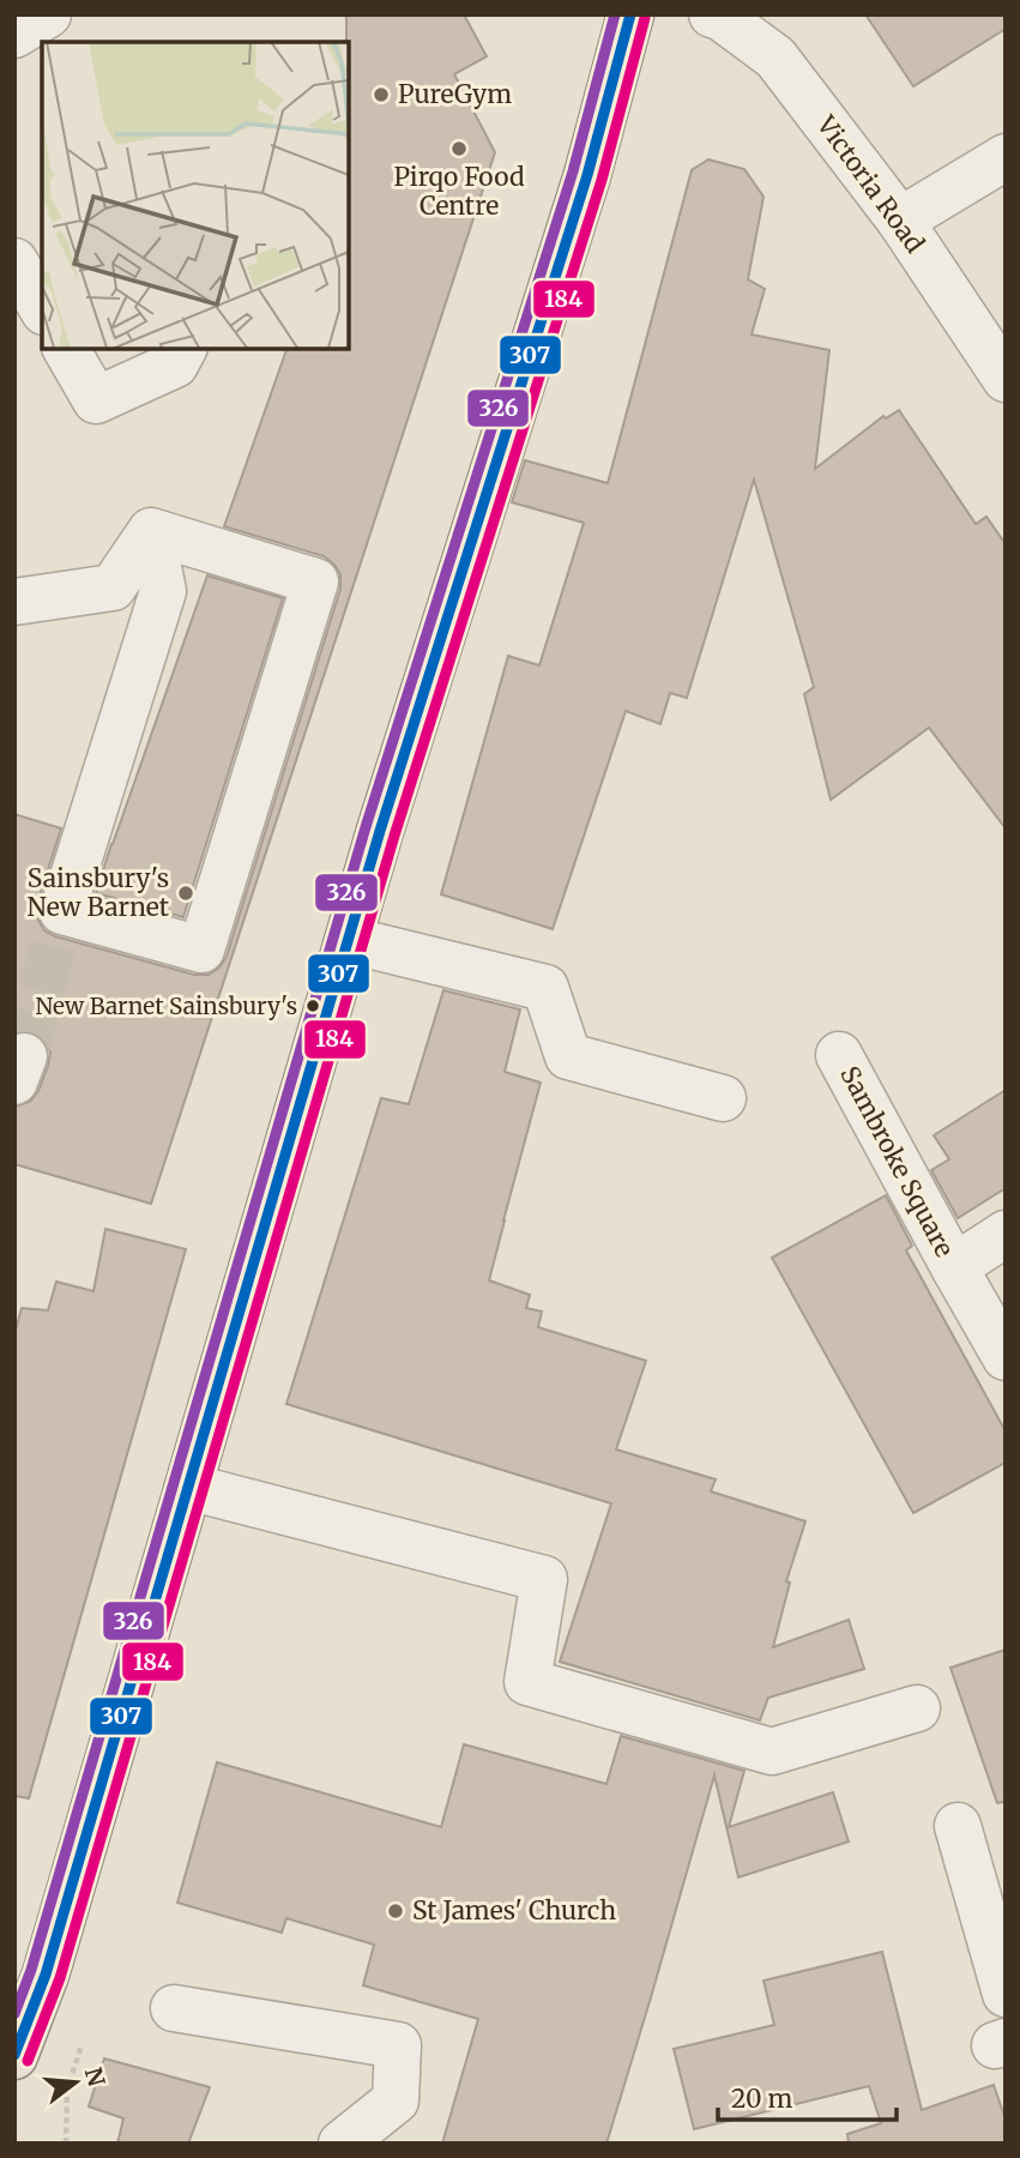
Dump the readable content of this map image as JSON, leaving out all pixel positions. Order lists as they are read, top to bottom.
{
  "streets": {
    "street": ["Victoria Road", "Sambroke Square"]
  },
  "places": [
    "PureGym",
    "Pirqo Food Centre",
    "Sainsbury's New Barnet",
    "New Barnet Sainsbury's",
    "St James' Church"
  ],
  "lines": ["transit line 307", "transit line 326", "transit line 184"],
  "scale_bar": "20 m",
  "north": "right"
}
